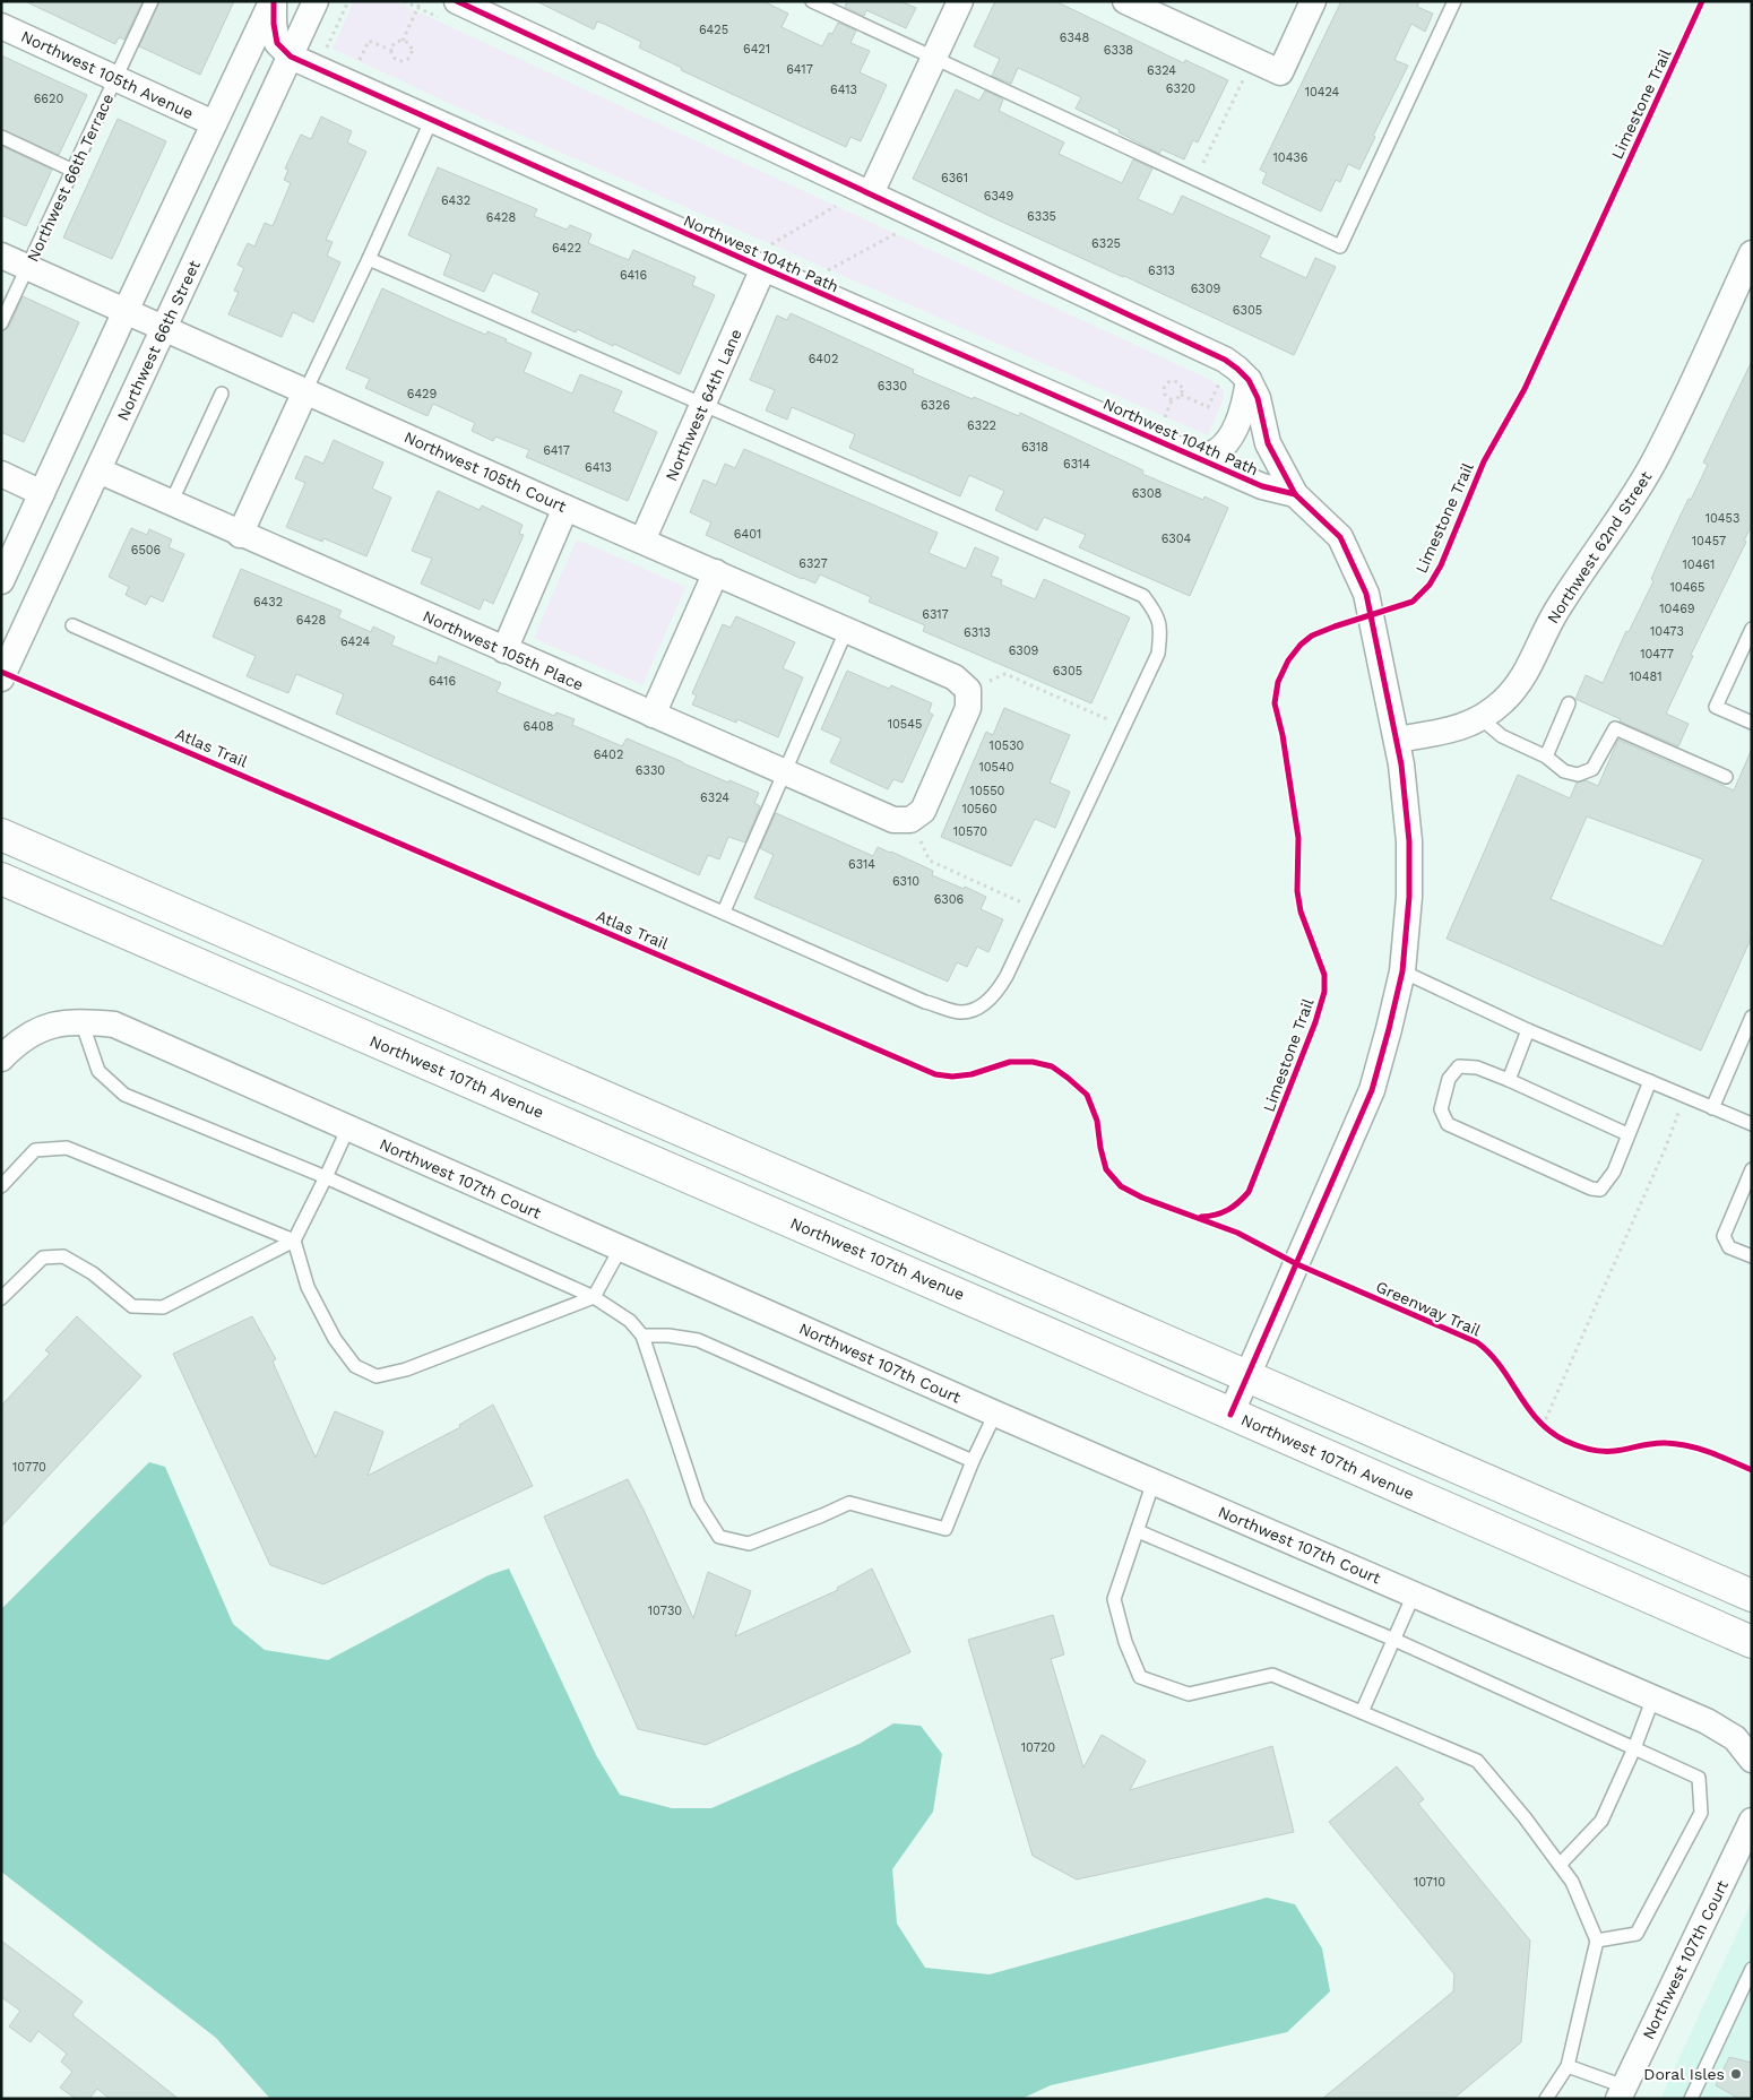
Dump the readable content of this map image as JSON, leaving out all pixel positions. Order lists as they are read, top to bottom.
{
  "streets": {
    "main road": ["Northwest 107th Avenue"],
    "street": [
      "Northwest 105th Avenue",
      "Northwest 104th Path",
      "Northwest 66th Street",
      "Northwest 64th Lane",
      "Northwest 105th Court",
      "Northwest 62nd Street",
      "Northwest 105th Place",
      "Northwest 107th Court"
    ],
    "lane": ["Northwest 66th Terrace"],
    "cycle path": ["Limestone Trail", "Atlas Trail"]
  },
  "crossings": [
    ["Northwest 105th Avenue", "Northwest 66th Terrace"],
    ["Northwest 66th Terrace", "Northwest 105th Court"],
    ["Northwest 104th Path", "Northwest 66th Street"],
    ["Northwest 104th Path", "Northwest 64th Lane"],
    ["Northwest 66th Street", "Northwest 105th Court"],
    ["Northwest 66th Street", "Northwest 105th Place"],
    ["Northwest 64th Lane", "Northwest 105th Court"]
  ],
  "places": ["Doral Isles"],
  "house_numbers": [
    "6425",
    "6348",
    "6421",
    "6338",
    "6417",
    "6324",
    "6320",
    "6413",
    "10424",
    "6620",
    "10436",
    "6361",
    "6349",
    "6432",
    "6335",
    "6428",
    "6325",
    "6422",
    "6313",
    "6416",
    "6309",
    "6305",
    "6402",
    "6330",
    "6429",
    "6326",
    "6322",
    "6318",
    "6417",
    "6314",
    "6413",
    "6308",
    "10453",
    "6401",
    "6304",
    "10457",
    "6506",
    "6327",
    "10461",
    "10465",
    "6432",
    "10469",
    "6317",
    "6428",
    "10473",
    "6313",
    "6424",
    "6309",
    "10477",
    "6305",
    "10481",
    "6416",
    "10545",
    "6408",
    "10530",
    "6402",
    "10540",
    "6330",
    "10550",
    "6324",
    "10560",
    "10570",
    "6314",
    "6310",
    "6306",
    "10770",
    "10730",
    "10720",
    "10710"
  ]
}
